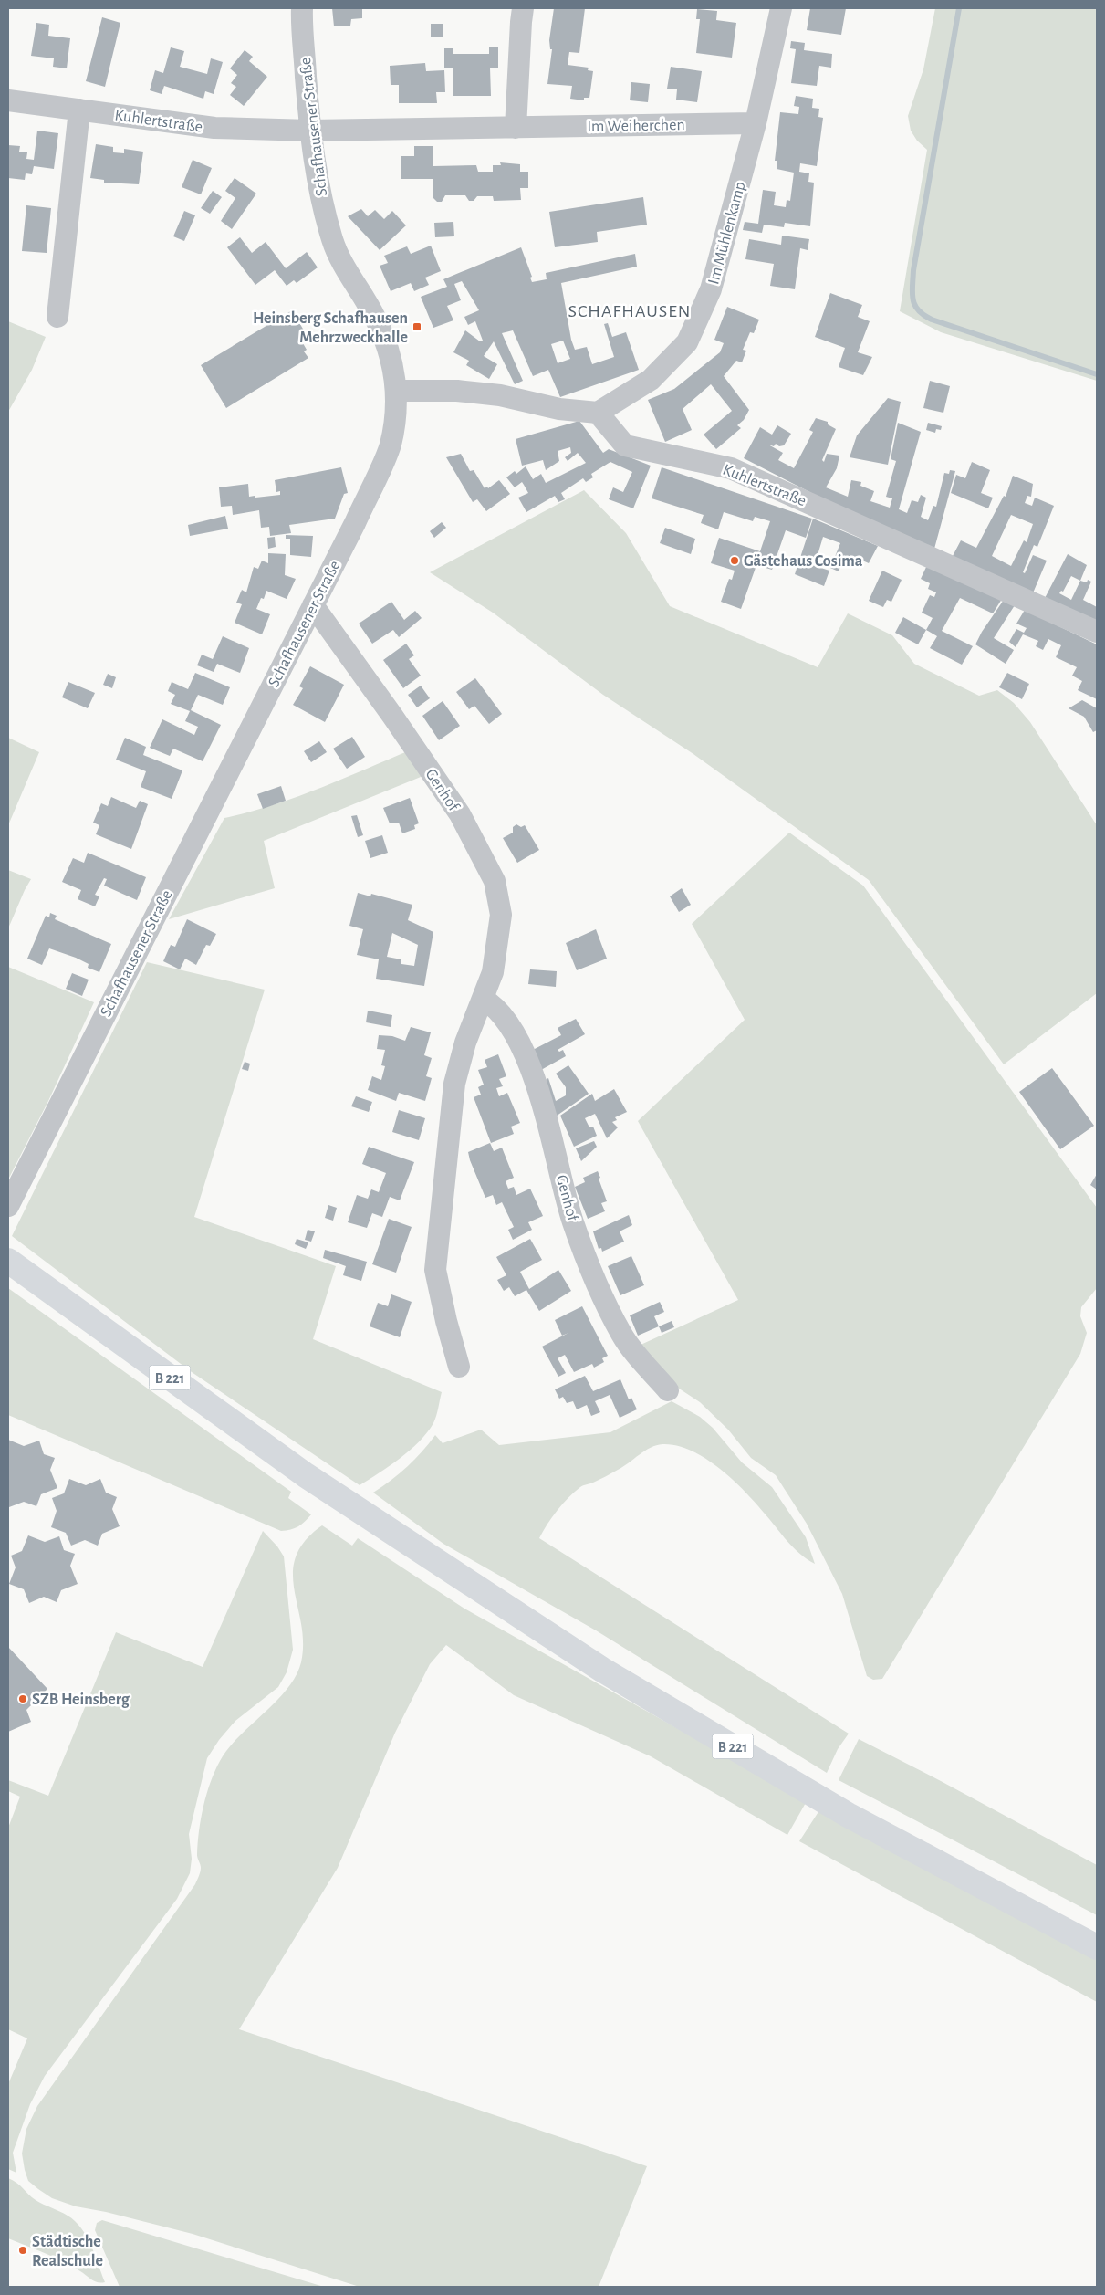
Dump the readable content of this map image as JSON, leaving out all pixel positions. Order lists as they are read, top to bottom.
{
  "streets": {
    "main road": ["B 221"],
    "street": [
      "Kuhlertstraße",
      "Im Weiherchen",
      "Schafhausener Straße",
      "Im Mühlenkamp",
      "Genhof"
    ]
  },
  "crossings": [
    ["Kuhlertstraße", "Im Weiherchen"],
    ["Kuhlertstraße", "Schafhausener Straße"],
    ["Kuhlertstraße", "Im Mühlenkamp"],
    ["Im Weiherchen", "Schafhausener Straße"],
    ["Im Weiherchen", "Im Mühlenkamp"],
    ["Schafhausener Straße", "Genhof"]
  ],
  "districts": ["SCHAFHAUSEN"],
  "places": {
    "transit": ["Heinsberg Schafhausen Mehrzweckhalle"],
    "other": ["Gästehaus Cosima", "SZB Heinsberg", "Städtische Realschule"]
  }
}
